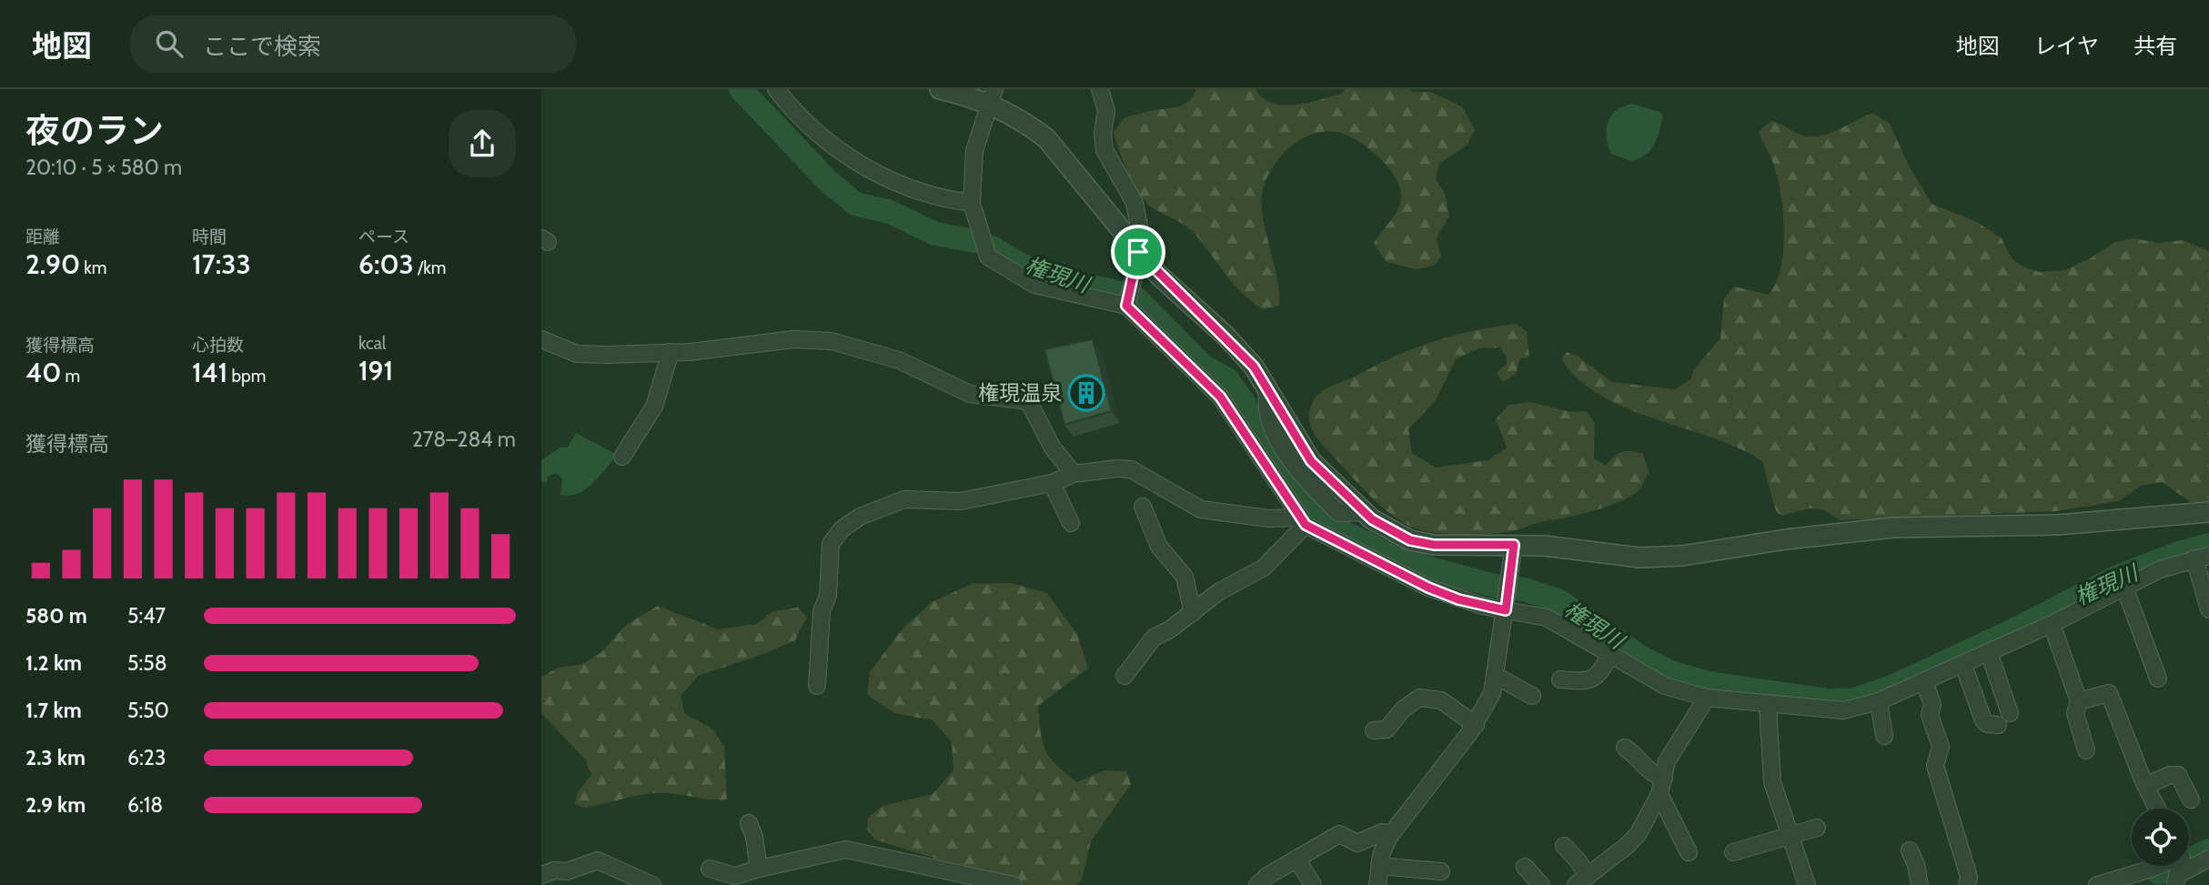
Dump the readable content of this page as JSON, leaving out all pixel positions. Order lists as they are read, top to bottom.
{
  "water": ["権現川"],
  "places": {
    "building": ["権現温泉"]
  },
  "page": {
    "header": "地図",
    "search": "ここで検索",
    "nav": ["地図", "レイヤ", "共有"],
    "heading": ["夜のラン", "20:10 · 5 × 580 m"],
    "stats": [
      ["距離", "2.90 km"],
      ["時間", "17:33"],
      ["ペース", "6:03 /km"],
      ["獲得標高", "40 m"],
      ["心拍数", "141 bpm"],
      ["kcal", "191"]
    ],
    "chart": ["獲得標高", "278–284 m"],
    "list": [
      {
        "name": "580 m",
        "note": "5:47"
      },
      {
        "name": "1.2 km",
        "note": "5:58"
      },
      {
        "name": "1.7 km",
        "note": "5:50"
      },
      {
        "name": "2.3 km",
        "note": "6:23"
      },
      {
        "name": "2.9 km",
        "note": "6:18"
      }
    ]
  }
}
